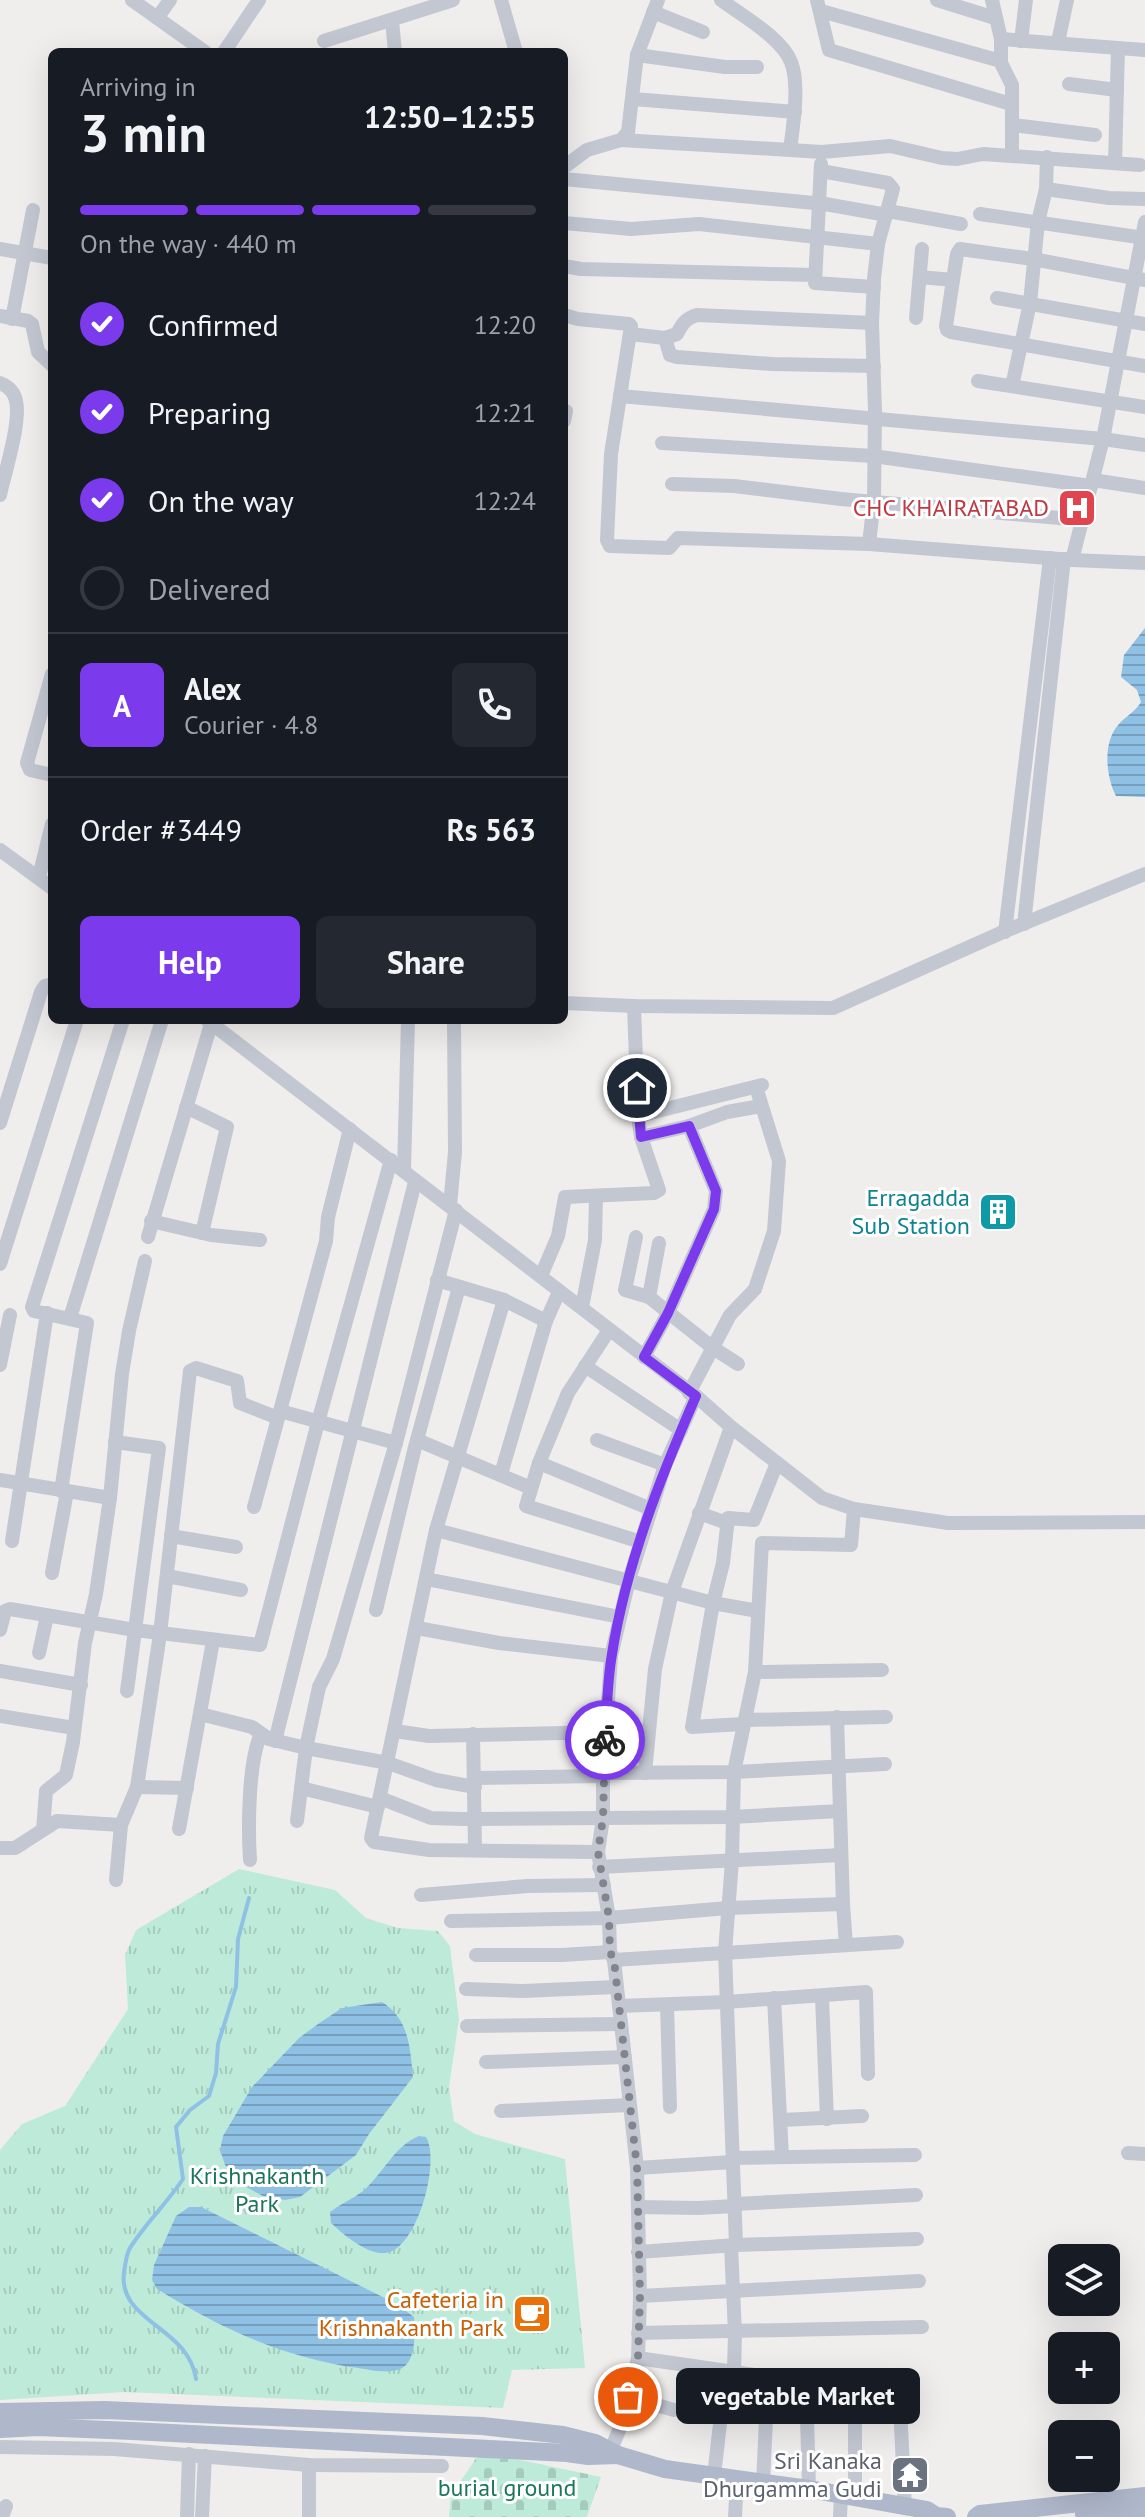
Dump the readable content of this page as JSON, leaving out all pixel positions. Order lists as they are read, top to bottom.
{
  "parks": ["Krishnakanth Park", "burial ground"],
  "places": {
    "hospital": ["CHC KHAIRATABAD"],
    "building": ["Erragadda Sub Station"],
    "cafe": ["Cafeteria in Krishnakanth Park"],
    "other": ["vegetable Market"],
    "temple": ["Sri Kanaka Dhurgamma Gudi"]
  },
  "page": {
    "heading": ["3 min", "Arriving in", "12:50–12:55"],
    "panel": [
      "Alex",
      "Courier · 4.8",
      "Order #3449",
      "Rs 563"
    ],
    "bar": "On the way · 440 m",
    "list": [
      ["Confirmed", "12:20"],
      ["Preparing", "12:21"],
      ["On the way", "12:24"],
      "Delivered"
    ],
    "round": "A",
    "buttons": ["Help", "Share"],
    "map_buttons": ["+", "−"],
    "bubble": "vegetable Market"
  }
}
